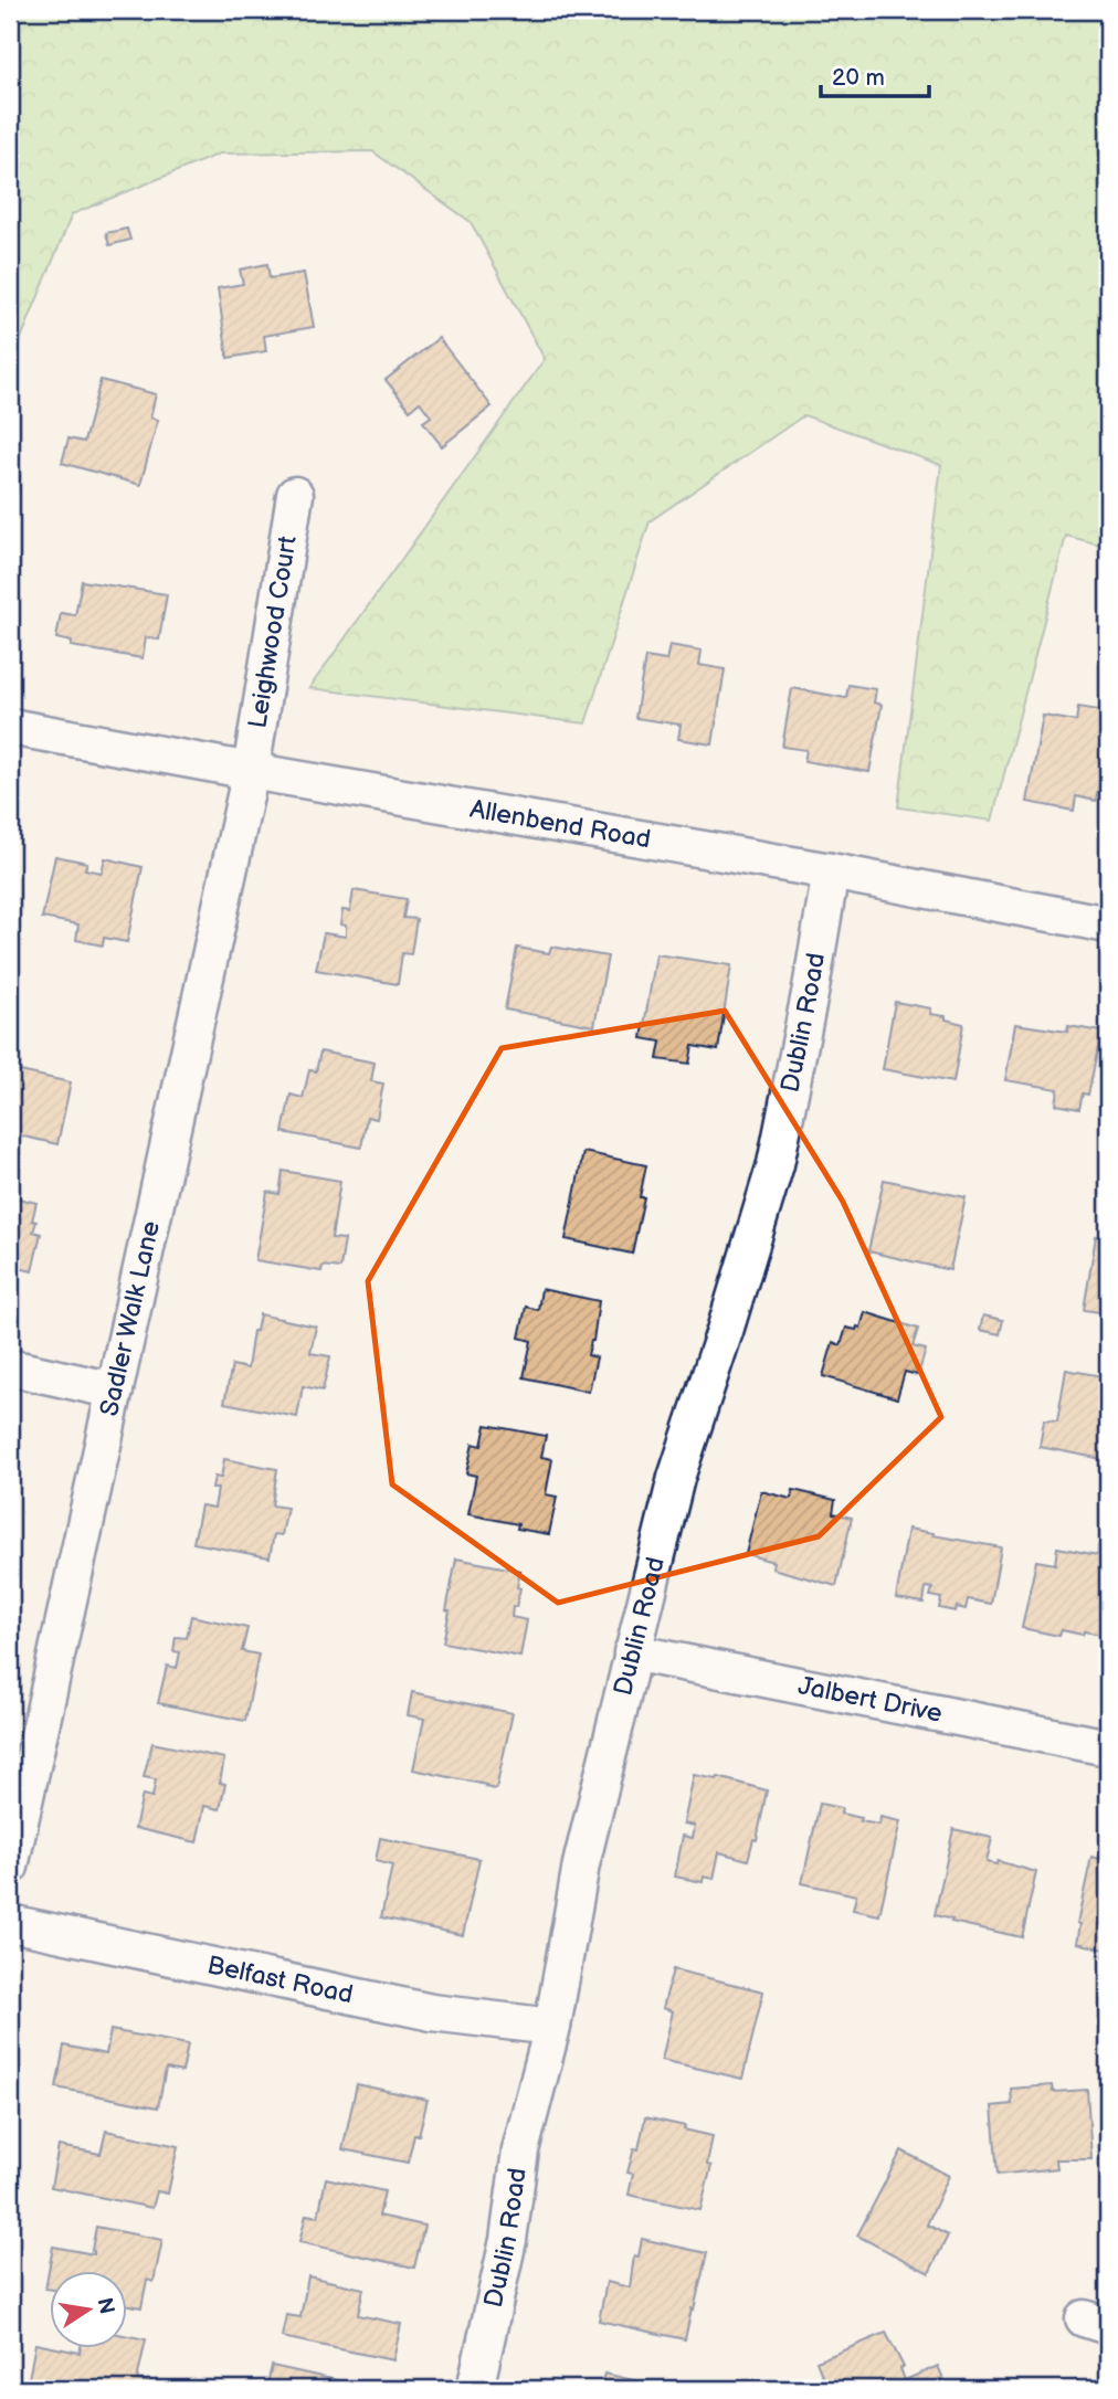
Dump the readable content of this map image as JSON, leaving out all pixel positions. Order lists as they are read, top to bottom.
{
  "streets": {
    "street": [
      "Leighwood Court",
      "Allenbend Road",
      "Dublin Road",
      "Sadler Walk Lane",
      "Jalbert Drive",
      "Belfast Road"
    ]
  },
  "crossings": [
    ["Leighwood Court", "Allenbend Road"],
    ["Leighwood Court", "Sadler Walk Lane"],
    ["Allenbend Road", "Dublin Road"],
    ["Allenbend Road", "Sadler Walk Lane"],
    ["Dublin Road", "Jalbert Drive"],
    ["Dublin Road", "Belfast Road"]
  ],
  "scale_bar": "20 m",
  "north": "right"
}
